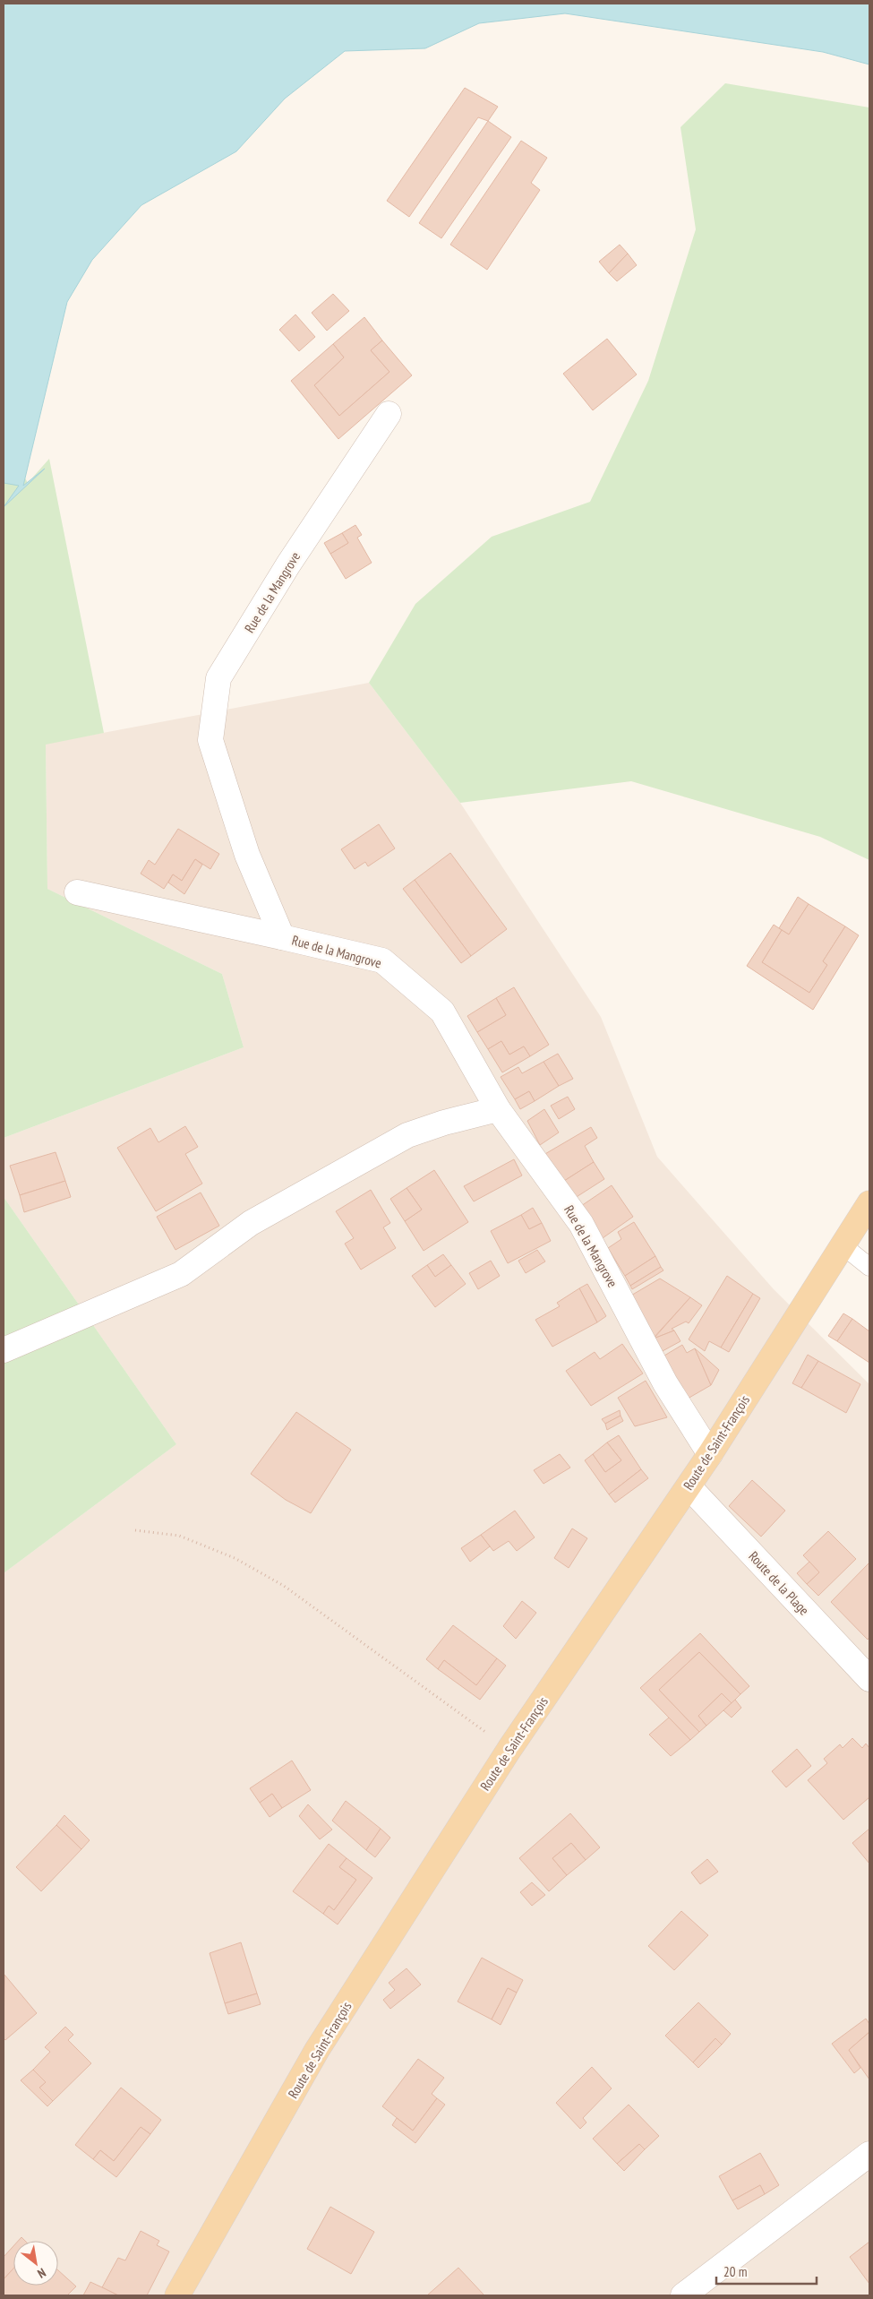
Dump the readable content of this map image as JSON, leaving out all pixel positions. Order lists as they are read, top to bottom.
{
  "streets": {
    "main road": ["Route de Saint-François"],
    "street": ["Rue de la Mangrove", "Route de la Plage"]
  },
  "crossings": [
    ["Rue de la Mangrove", "Route de Saint-François"],
    ["Route de Saint-François", "Route de la Plage"]
  ],
  "scale_bar": "20 m",
  "north": "bottom right"
}
